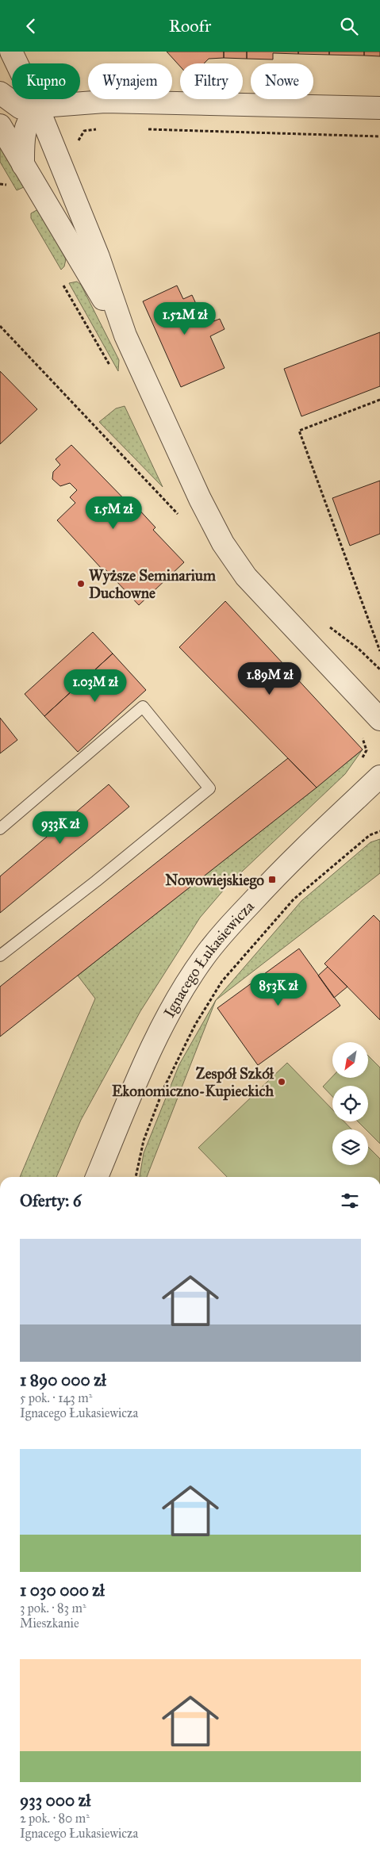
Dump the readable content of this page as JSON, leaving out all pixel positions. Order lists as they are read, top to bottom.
{
  "streets": {
    "street": ["Ignacego Łukasiewicza"]
  },
  "places": {
    "other": ["Wyższe Seminarium Duchowne", "Zespół Szkół Ekonomiczno-Kupieckich"],
    "transit": ["Nowowiejskiego"]
  },
  "north": "bottom left",
  "page": {
    "header": "Roofr",
    "chip": [
      "Kupno",
      "Wynajem",
      "Filtry",
      "Nowe"
    ],
    "price": [
      "1.52M zł",
      "1.5M zł",
      "1.89M zł",
      "1.03M zł",
      "933K zł",
      "853K zł"
    ],
    "heading": "Oferty: 6",
    "list": [
      {
        "name": "1 890 000 zł",
        "note": "5 pok. · 143 m² · Ignacego Łukasiewicza"
      },
      {
        "name": "1 030 000 zł",
        "note": "3 pok. · 83 m² · Mieszkanie"
      },
      {
        "name": "933 000 zł",
        "note": "2 pok. · 80 m² · Ignacego Łukasiewicza"
      }
    ]
  }
}
